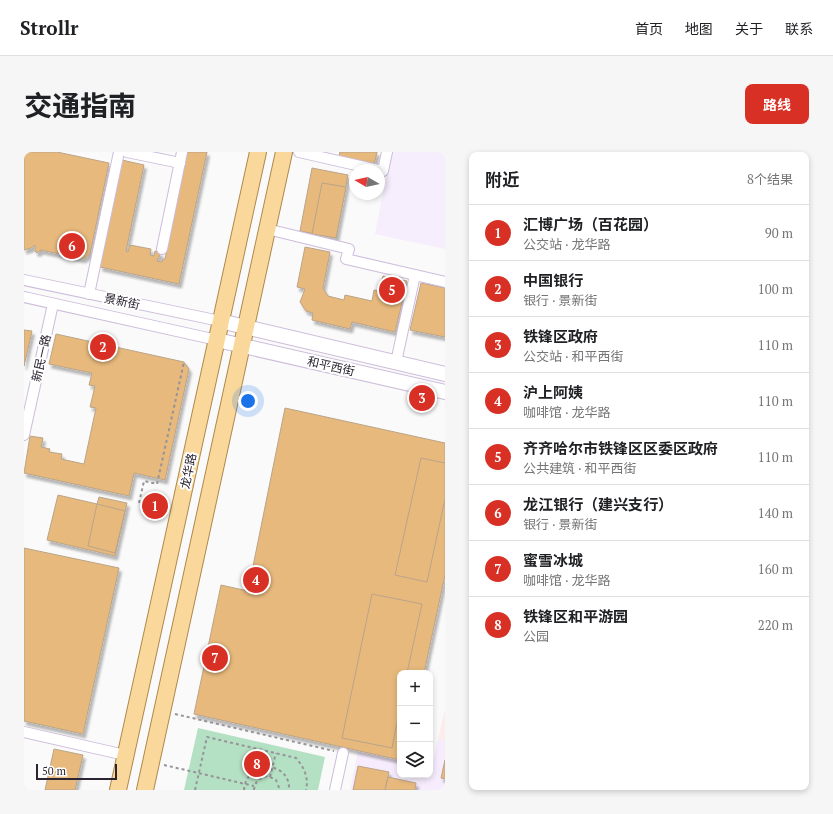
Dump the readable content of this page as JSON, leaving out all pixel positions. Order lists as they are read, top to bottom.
{
  "streets": {
    "main road": ["和平西街", "龙华路"],
    "street": ["景新街", "新民一路"]
  },
  "crossings": [
    ["景新街", "新民一路"],
    ["景新街", "和平西街"],
    ["景新街", "龙华路"],
    ["和平西街", "龙华路"]
  ],
  "scale_bar": "50 m",
  "north": "left",
  "page": {
    "header": "Strollr",
    "nav": [
      "首页",
      "地图",
      "关于",
      "联系"
    ],
    "title": "交通指南",
    "buttons": "路线",
    "heading": ["附近", "8个结果"],
    "list": [
      {
        "mark": "1",
        "name": "汇博广场（百花园）",
        "note": "公交站 · 龙华路",
        "value": "90 m"
      },
      {
        "mark": "2",
        "name": "中国银行",
        "note": "银行 · 景新街",
        "value": "100 m"
      },
      {
        "mark": "3",
        "name": "铁锋区政府",
        "note": "公交站 · 和平西街",
        "value": "110 m"
      },
      {
        "mark": "4",
        "name": "沪上阿姨",
        "note": "咖啡馆 · 龙华路",
        "value": "110 m"
      },
      {
        "mark": "5",
        "name": "齐齐哈尔市铁锋区区委区政府",
        "note": "公共建筑 · 和平西街",
        "value": "110 m"
      },
      {
        "mark": "6",
        "name": "龙江银行（建兴支行）",
        "note": "银行 · 景新街",
        "value": "140 m"
      },
      {
        "mark": "7",
        "name": "蜜雪冰城",
        "note": "咖啡馆 · 龙华路",
        "value": "160 m"
      },
      {
        "mark": "8",
        "name": "铁锋区和平游园",
        "note": "公园",
        "value": "220 m"
      }
    ],
    "pins": [
      "6",
      "5",
      "2",
      "3",
      "1",
      "4",
      "7",
      "8"
    ],
    "map_buttons": ["+", "−"],
    "scale": "50 m"
  }
}
